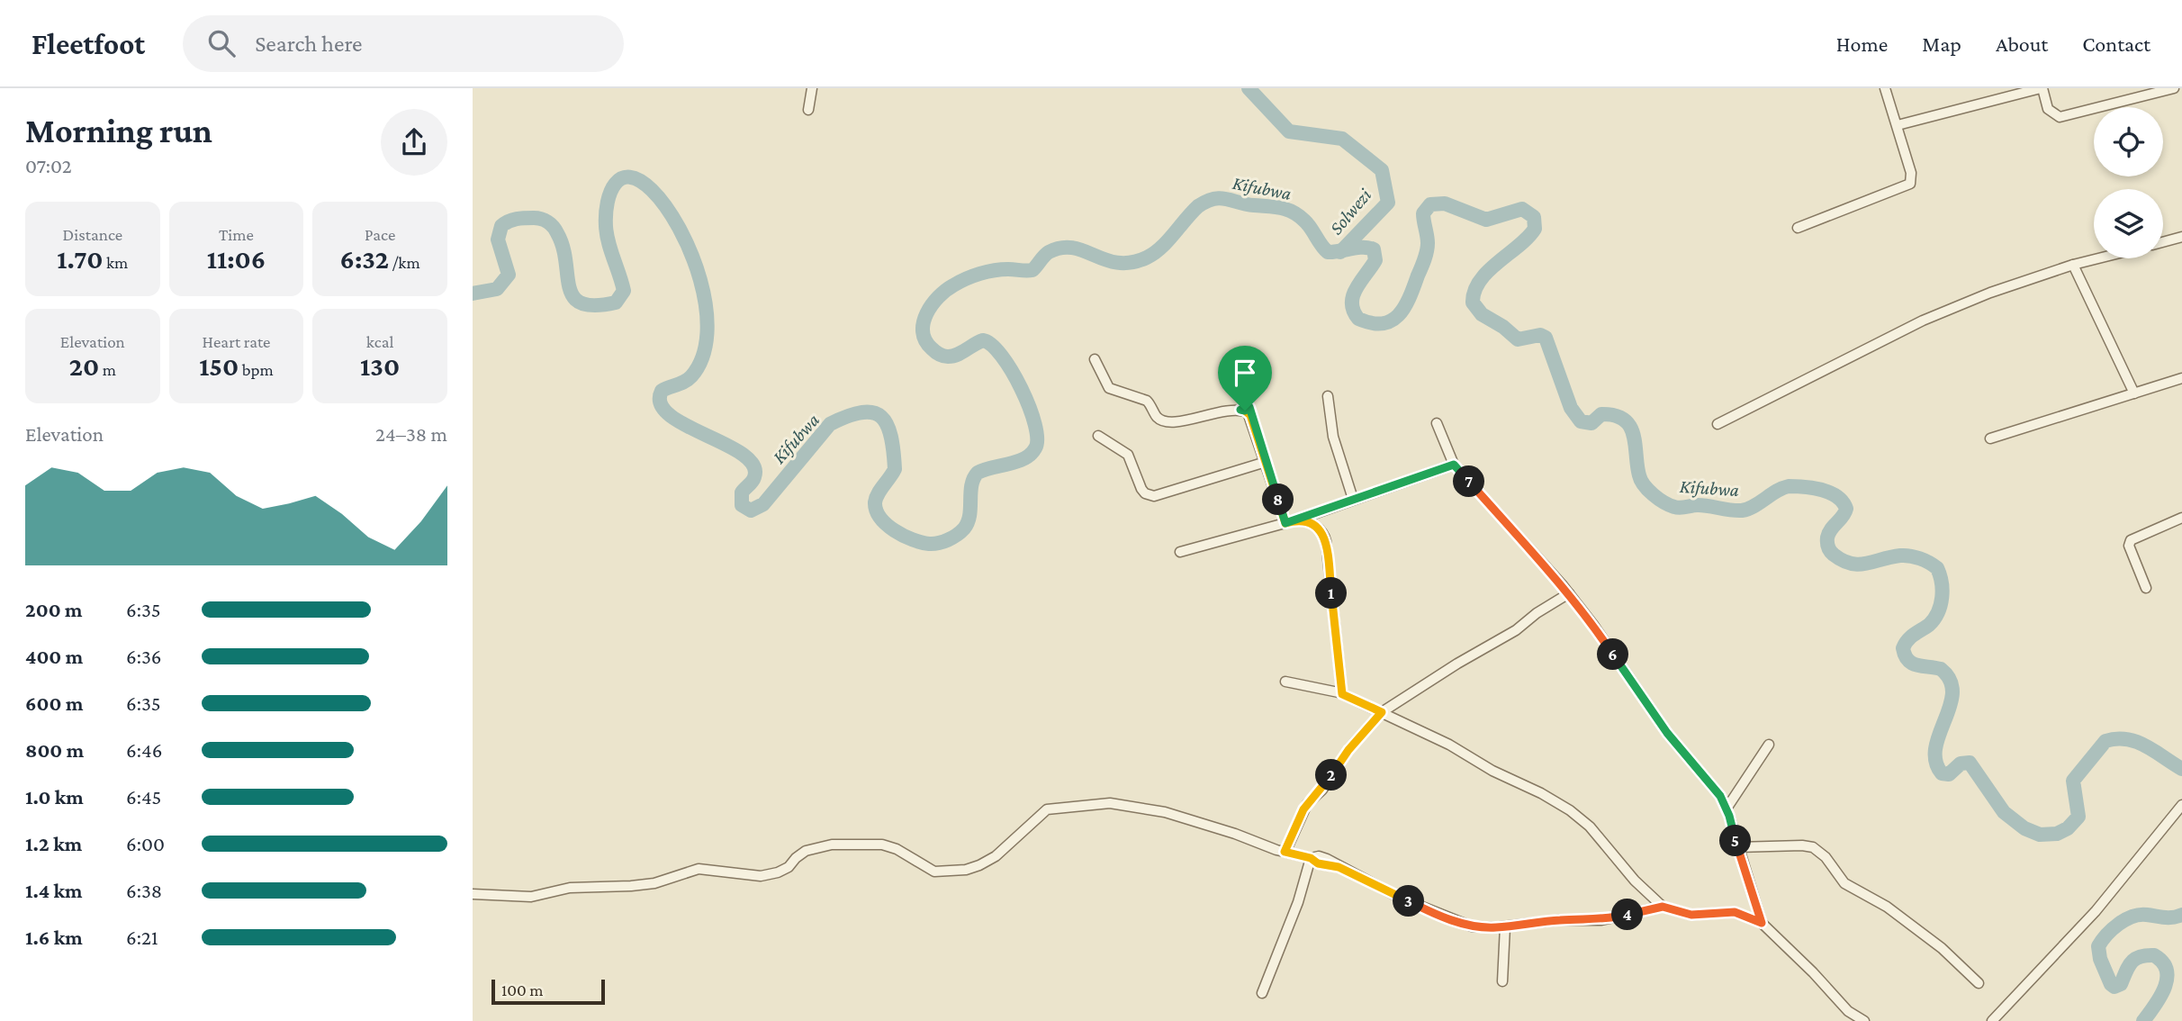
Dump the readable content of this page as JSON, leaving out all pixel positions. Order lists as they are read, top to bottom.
{
  "water": ["Kifubwa", "Solwezi"],
  "scale_bar": "100 m",
  "page": {
    "header": "Fleetfoot",
    "search": "Search here",
    "nav": [
      "Home",
      "Map",
      "About",
      "Contact"
    ],
    "heading": ["Morning run", "07:02"],
    "stats": [
      ["Distance", "1.70 km"],
      ["Time", "11:06"],
      ["Pace", "6:32 /km"],
      ["Elevation", "20 m"],
      ["Heart rate", "150 bpm"],
      ["kcal", "130"]
    ],
    "chart": ["Elevation", "24–38 m"],
    "pins": [
      "7",
      "8",
      "1",
      "6",
      "2",
      "5",
      "3",
      "4"
    ],
    "list": [
      {
        "name": "200 m",
        "note": "6:35"
      },
      {
        "name": "400 m",
        "note": "6:36"
      },
      {
        "name": "600 m",
        "note": "6:35"
      },
      {
        "name": "800 m",
        "note": "6:46"
      },
      {
        "name": "1.0 km",
        "note": "6:45"
      },
      {
        "name": "1.2 km",
        "note": "6:00"
      },
      {
        "name": "1.4 km",
        "note": "6:38"
      },
      {
        "name": "1.6 km",
        "note": "6:21"
      }
    ],
    "scale": "100 m"
  }
}
